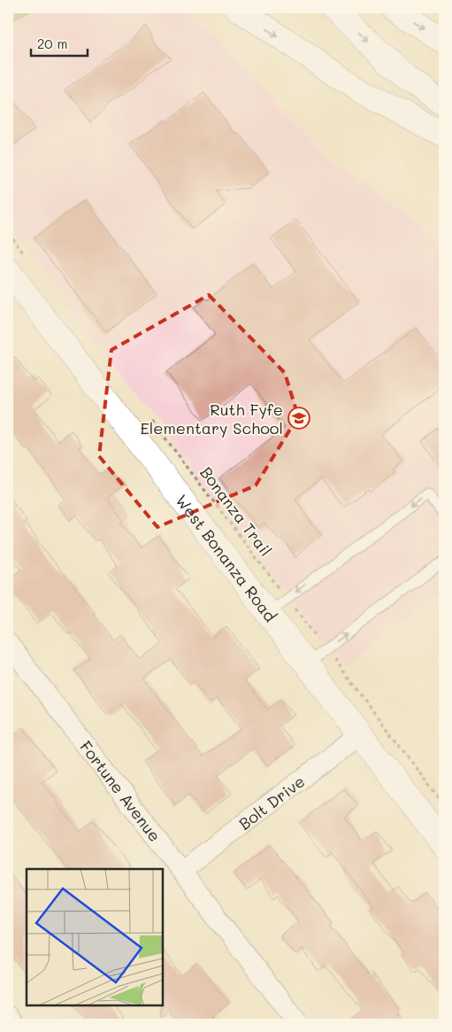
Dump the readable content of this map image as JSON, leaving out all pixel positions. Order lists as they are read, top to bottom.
{
  "streets": {
    "main road": ["West Bonanza Road"],
    "street": ["Fortune Avenue", "Bolt Drive"],
    "path": ["Bonanza Trail"]
  },
  "crossings": [
    ["West Bonanza Road", "Bolt Drive"],
    ["Fortune Avenue", "Bolt Drive"]
  ],
  "places": {
    "school or university": ["Ruth Fyfe Elementary School"]
  },
  "scale_bar": "20 m"
}
